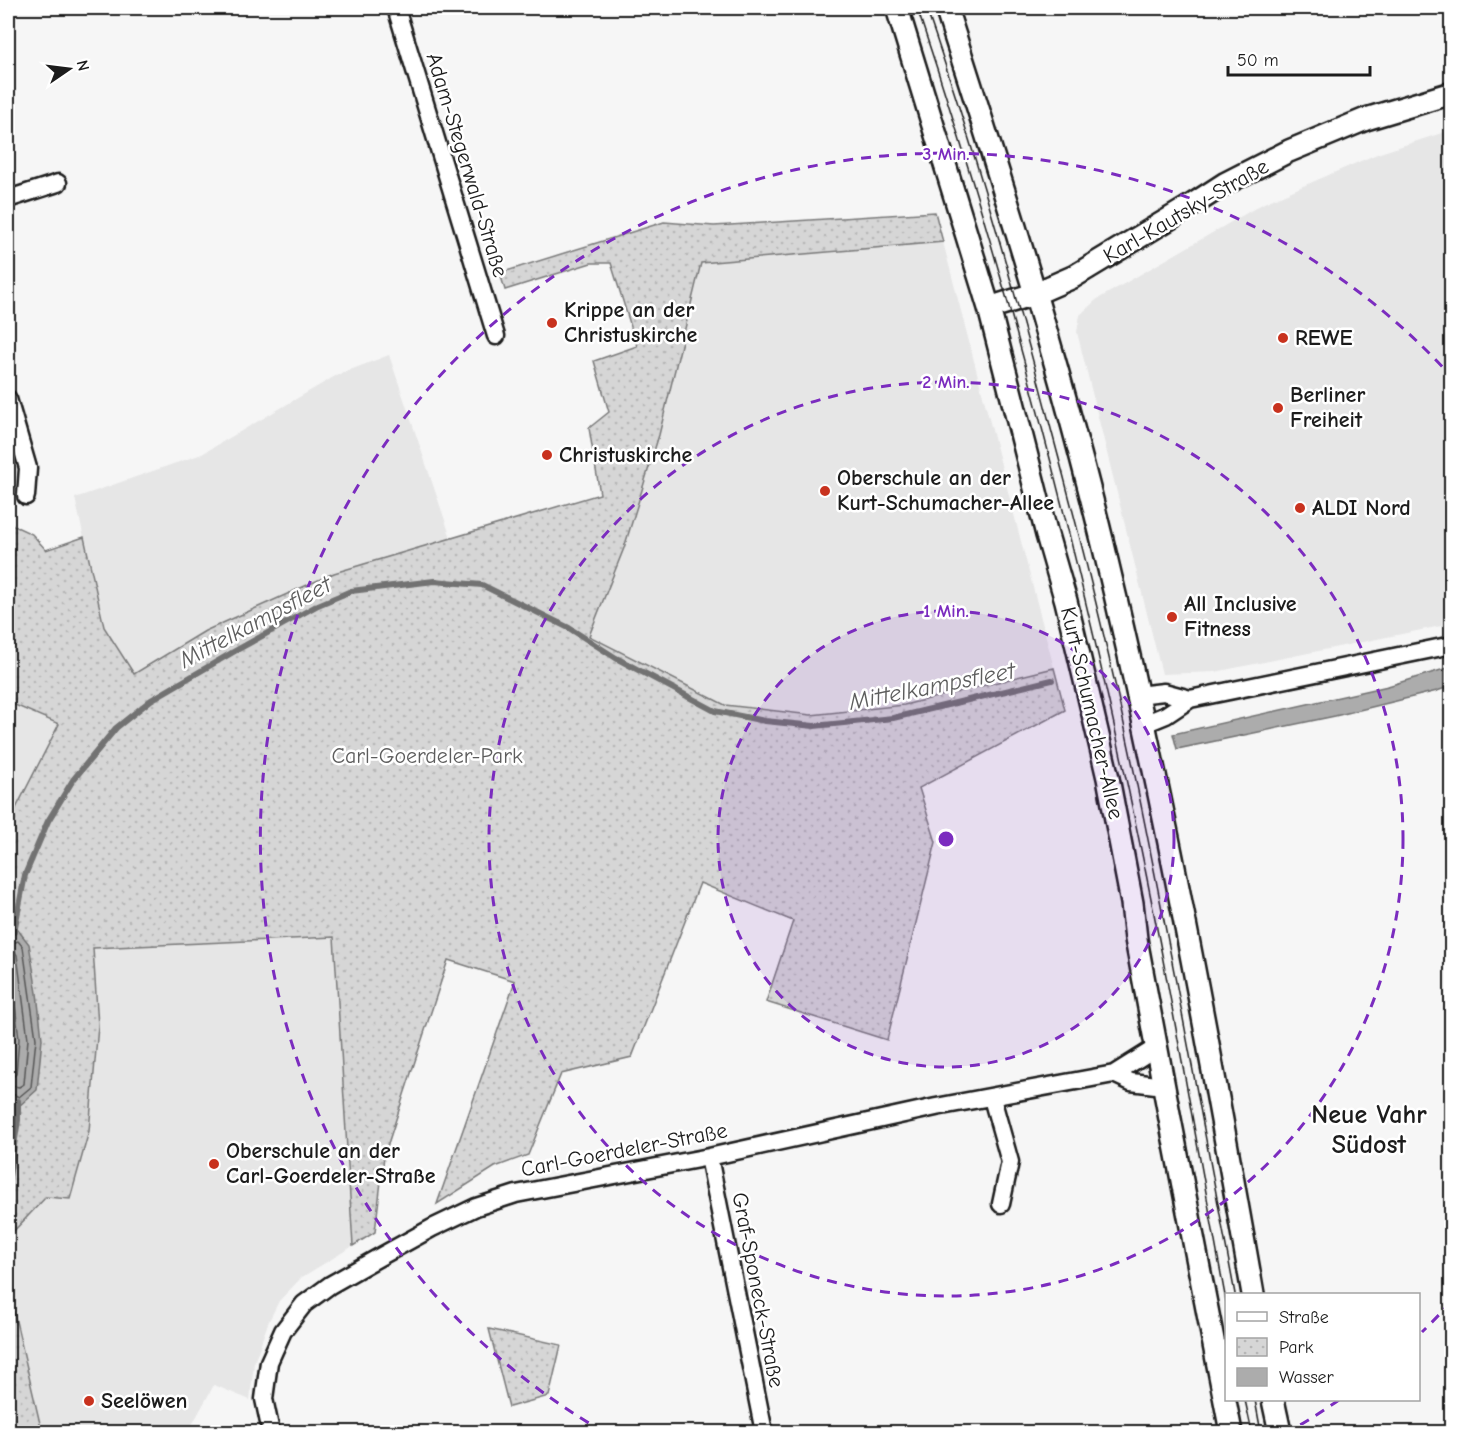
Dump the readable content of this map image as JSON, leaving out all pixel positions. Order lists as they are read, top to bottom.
{
  "streets": {
    "street": [
      "Adam-Stegerwald-Straße",
      "Karl-Kautsky-Straße",
      "Kurt-Schumacher-Allee",
      "Carl-Goerdeler-Straße",
      "Graf-Sponeck-Straße"
    ]
  },
  "crossings": [
    ["Karl-Kautsky-Straße", "Kurt-Schumacher-Allee"],
    ["Kurt-Schumacher-Allee", "Carl-Goerdeler-Straße"],
    ["Carl-Goerdeler-Straße", "Graf-Sponeck-Straße"]
  ],
  "districts": ["Neue Vahr Südost"],
  "water": ["Mittelkampsfleet"],
  "parks": ["Carl-Goerdeler-Park"],
  "places": [
    "Krippe an der Christuskirche",
    "REWE",
    "Berliner Freiheit",
    "Christuskirche",
    "Oberschule an der Kurt-Schumacher-Allee",
    "ALDI Nord",
    "All Inclusive Fitness",
    "Oberschule an der Carl-Goerdeler-Straße",
    "Seelöwen"
  ],
  "legend": ["Straße", "Park", "Wasser"],
  "scale_bar": "50 m",
  "north": "right",
  "rings": ["3 Min.", "2 Min.", "1 Min."]
}
